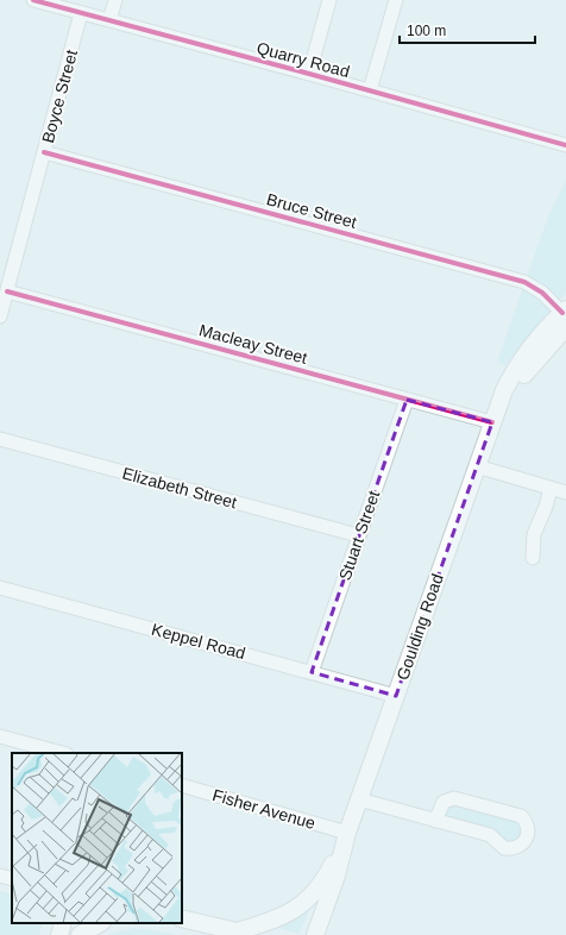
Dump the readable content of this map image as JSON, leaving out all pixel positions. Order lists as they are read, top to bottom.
{
  "streets": {
    "main road": ["Goulding Road"],
    "street": [
      "Quarry Road",
      "Boyce Street",
      "Bruce Street",
      "Macleay Street",
      "Elizabeth Street",
      "Stuart Street",
      "Keppel Road",
      "Fisher Avenue"
    ]
  },
  "crossings": [
    ["Quarry Road", "Boyce Street"],
    ["Boyce Street", "Bruce Street"],
    ["Boyce Street", "Macleay Street"],
    ["Bruce Street", "Goulding Road"],
    ["Macleay Street", "Stuart Street"],
    ["Macleay Street", "Goulding Road"],
    ["Elizabeth Street", "Stuart Street"],
    ["Stuart Street", "Keppel Road"],
    ["Goulding Road", "Keppel Road"],
    ["Goulding Road", "Fisher Avenue"]
  ],
  "scale_bar": "100 m"
}
